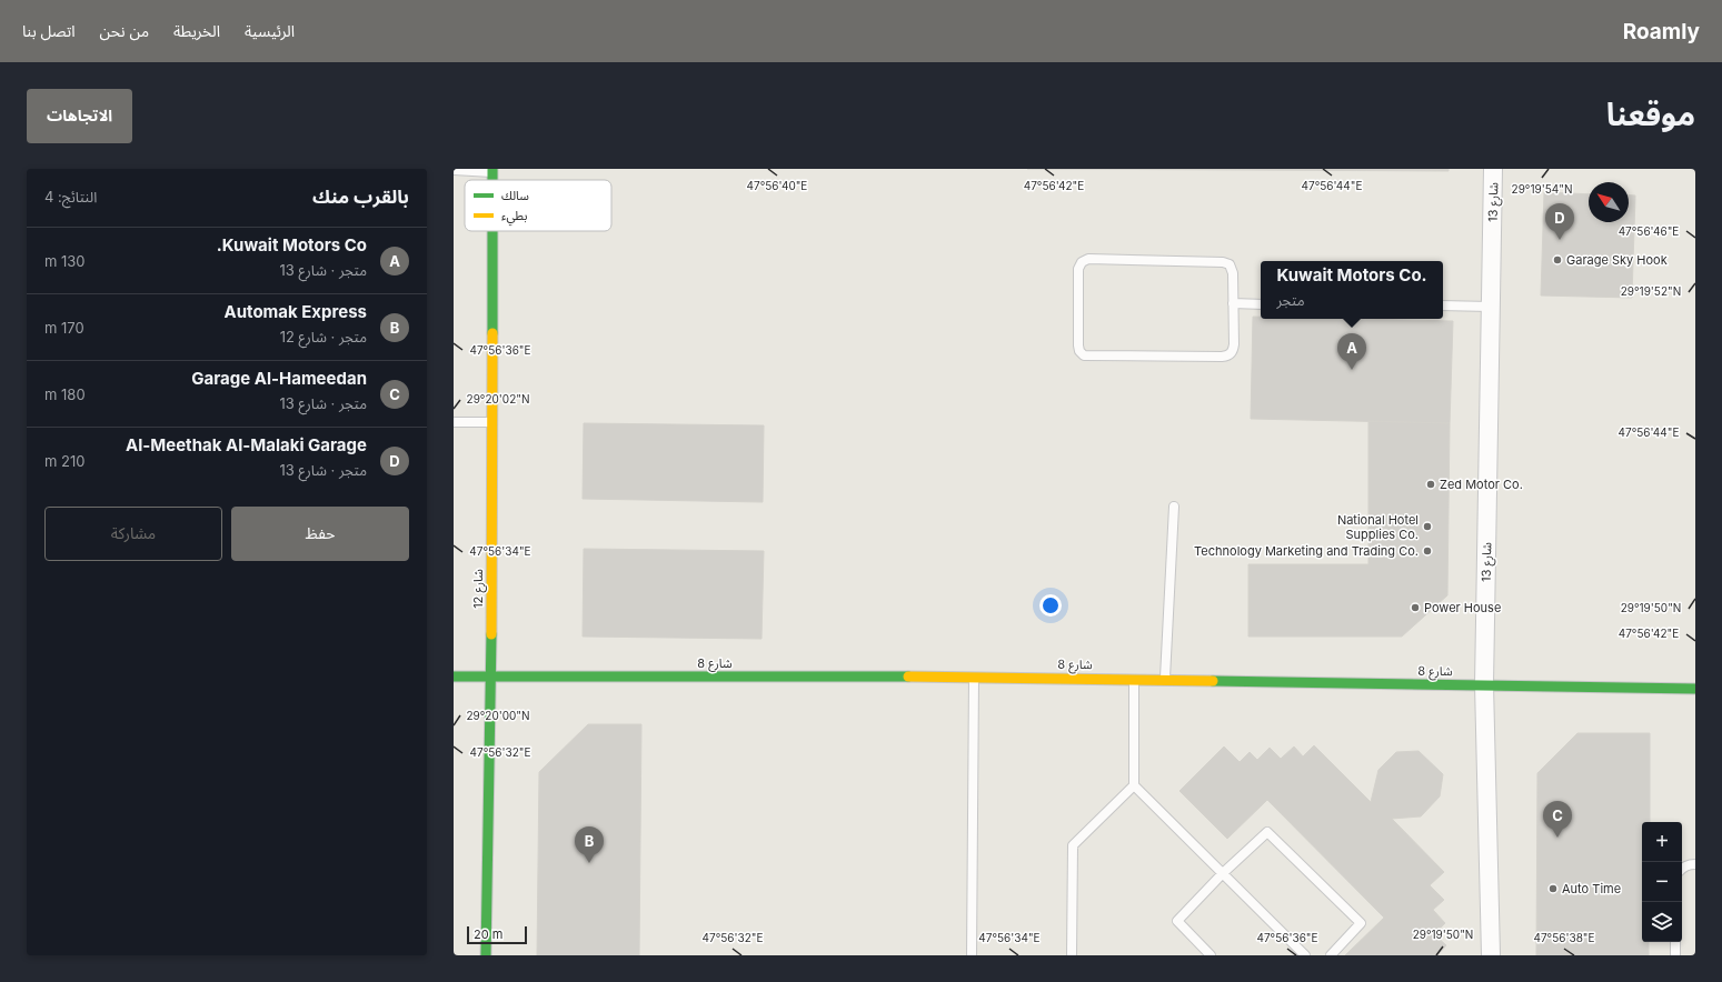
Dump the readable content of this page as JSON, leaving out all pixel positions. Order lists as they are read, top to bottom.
{
  "streets": {
    "street": ["شارع 13", "شارع 12", "شارع 8"]
  },
  "crossings": [
    ["شارع 13", "شارع 8"],
    ["شارع 12", "شارع 8"]
  ],
  "places": [
    "Garage Sky Hook",
    "Zed Motor Co.",
    "National Hotel Supplies Co.",
    "Technology Marketing and Trading Co.",
    "Power House",
    "Auto Time"
  ],
  "legend": ["سالك", "بطيء"],
  "scale_bar": "20 m",
  "north": "top left",
  "page": {
    "header": "Roamly",
    "nav": [
      "الرئيسية",
      "الخريطة",
      "من نحن",
      "اتصل بنا"
    ],
    "title": "موقعنا",
    "buttons": [
      "الاتجاهات",
      ["حفظ", "مشاركة"]
    ],
    "heading": ["بالقرب منك", "النتائج: 4"],
    "pins": [
      "D",
      "A",
      "C",
      "B"
    ],
    "list": [
      {
        "mark": "A",
        "name": "Kuwait Motors Co.",
        "note": "متجر · شارع 13",
        "value": "130 m"
      },
      {
        "mark": "B",
        "name": "Automak Express",
        "note": "متجر · شارع 12",
        "value": "170 m"
      },
      {
        "mark": "C",
        "name": "Garage Al-Hameedan",
        "note": "متجر · شارع 13",
        "value": "180 m"
      },
      {
        "mark": "D",
        "name": "Al-Meethak Al-Malaki Garage",
        "note": "متجر · شارع 13",
        "value": "210 m"
      }
    ],
    "popup": ["Kuwait Motors Co.", "متجر"],
    "map_buttons": ["+", "−"],
    "scale": "20 m"
  },
  "coordinates": [
    "47°56'40\"E",
    "47°56'42\"E",
    "47°56'44\"E",
    "29°19'54\"N",
    "47°56'46\"E",
    "29°19'52\"N",
    "47°56'36\"E",
    "29°20'02\"N",
    "47°56'34\"E",
    "29°19'50\"N",
    "29°20'00\"N",
    "47°56'32\"E",
    "47°56'38\"E"
  ]
}
